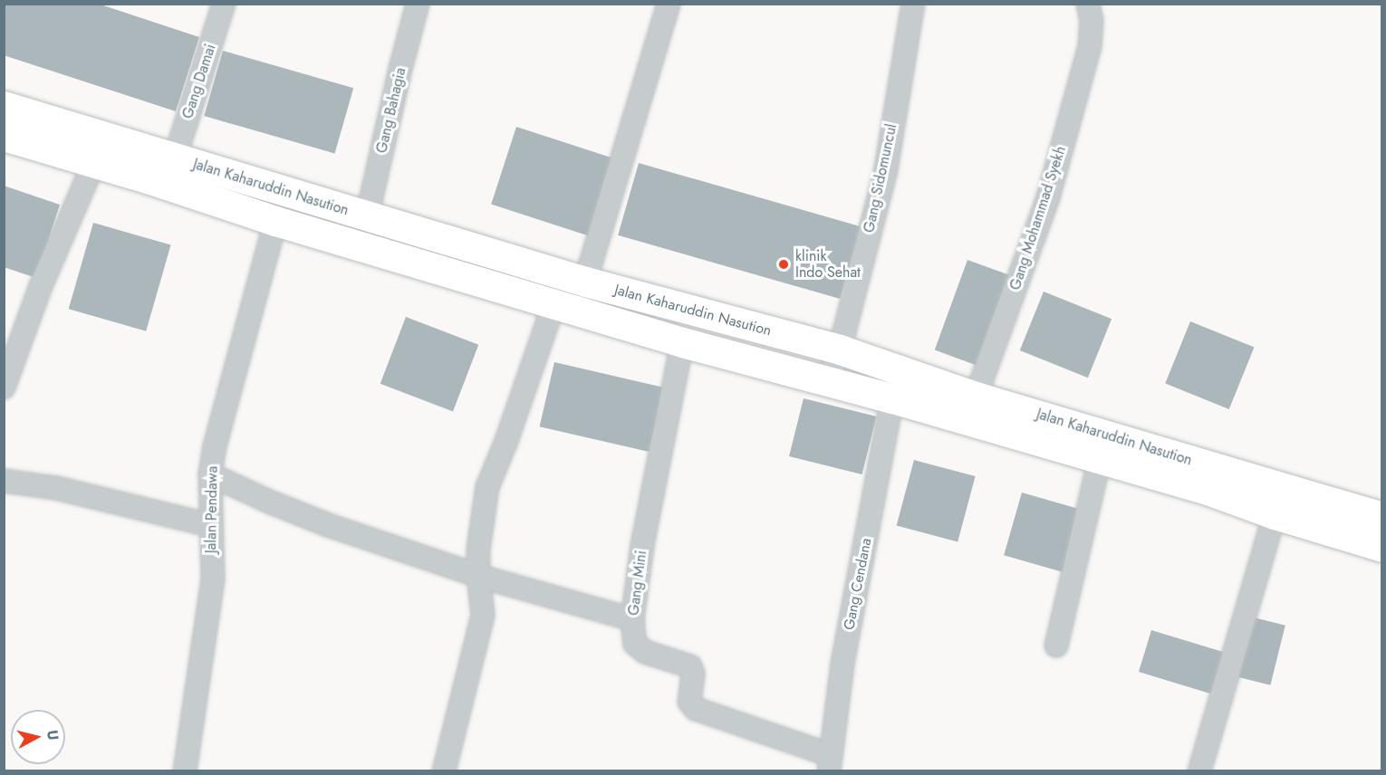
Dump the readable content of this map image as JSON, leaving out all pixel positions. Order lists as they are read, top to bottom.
{
  "streets": {
    "highway": ["Jalan Kaharuddin Nasution"],
    "street": [
      "Gang Damai",
      "Gang Bahagia",
      "Gang Sidomuncul",
      "Gang Mohammad Syekh",
      "Jalan Pendawa",
      "Gang Mini",
      "Gang Cendana"
    ]
  },
  "crossings": [
    ["Gang Damai", "Jalan Kaharuddin Nasution"],
    ["Gang Bahagia", "Jalan Kaharuddin Nasution"],
    ["Gang Sidomuncul", "Jalan Kaharuddin Nasution"],
    ["Jalan Kaharuddin Nasution", "Gang Mohammad Syekh"],
    ["Jalan Kaharuddin Nasution", "Jalan Pendawa"],
    ["Jalan Kaharuddin Nasution", "Gang Mini"],
    ["Jalan Kaharuddin Nasution", "Gang Cendana"],
    ["Gang Mini", "Gang Cendana"]
  ],
  "places": ["klinik Indo Sehat"],
  "north": "right"
}
